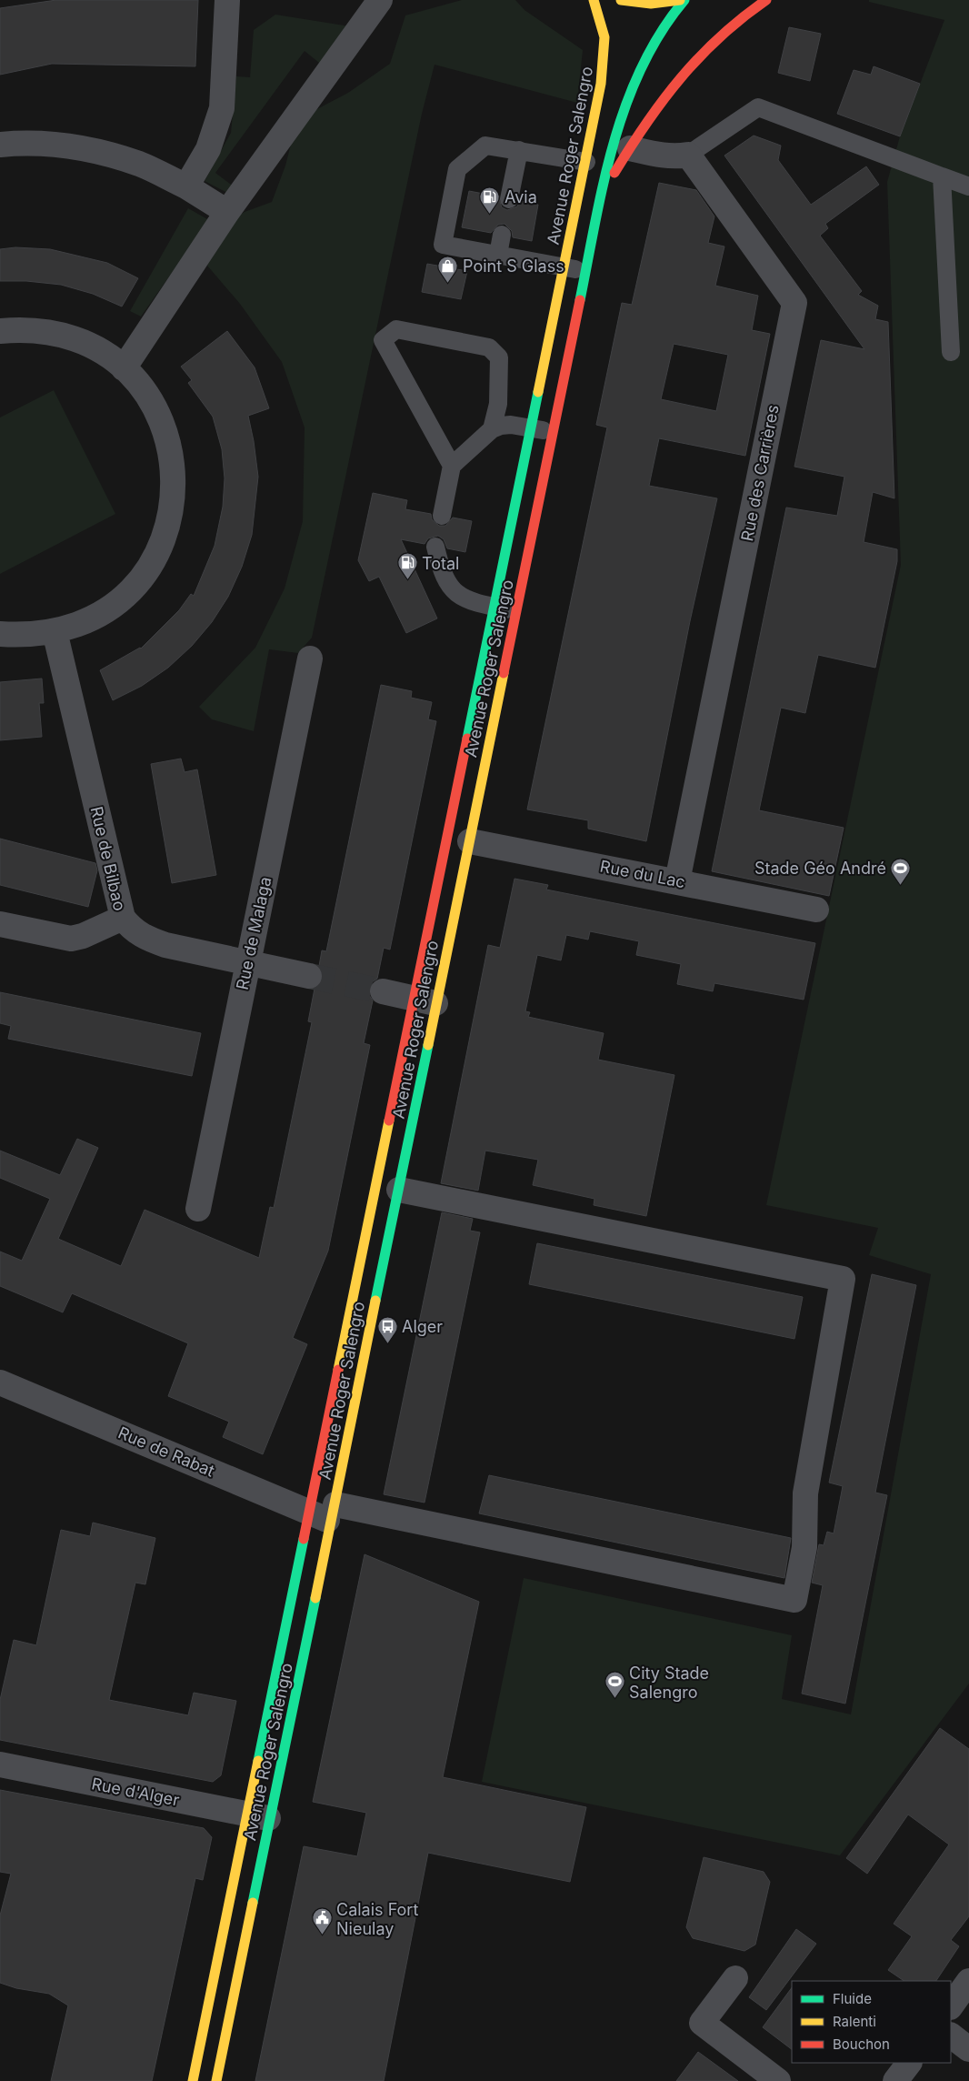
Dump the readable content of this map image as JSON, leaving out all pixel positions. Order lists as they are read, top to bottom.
{
  "streets": {
    "main road": ["Avenue Roger Salengro"],
    "street": [
      "Rue des Carrières",
      "Rue de Bilbao",
      "Rue du Lac",
      "Rue de Malaga",
      "Rue de Rabat",
      "Rue d'Alger"
    ]
  },
  "crossings": [
    ["Avenue Roger Salengro", "Rue du Lac"],
    ["Avenue Roger Salengro", "Rue de Rabat"],
    ["Avenue Roger Salengro", "Rue d'Alger"],
    ["Rue des Carrières", "Rue du Lac"],
    ["Rue de Bilbao", "Rue de Malaga"]
  ],
  "places": {
    "fuel station": ["Avia", "Total"],
    "shop": ["Point S Glass"],
    "sports": ["Stade Géo André", "City Stade Salengro"],
    "bus stop": ["Alger"],
    "public building": ["Calais Fort Nieulay"]
  },
  "legend": ["Fluide", "Ralenti", "Bouchon"]
}
